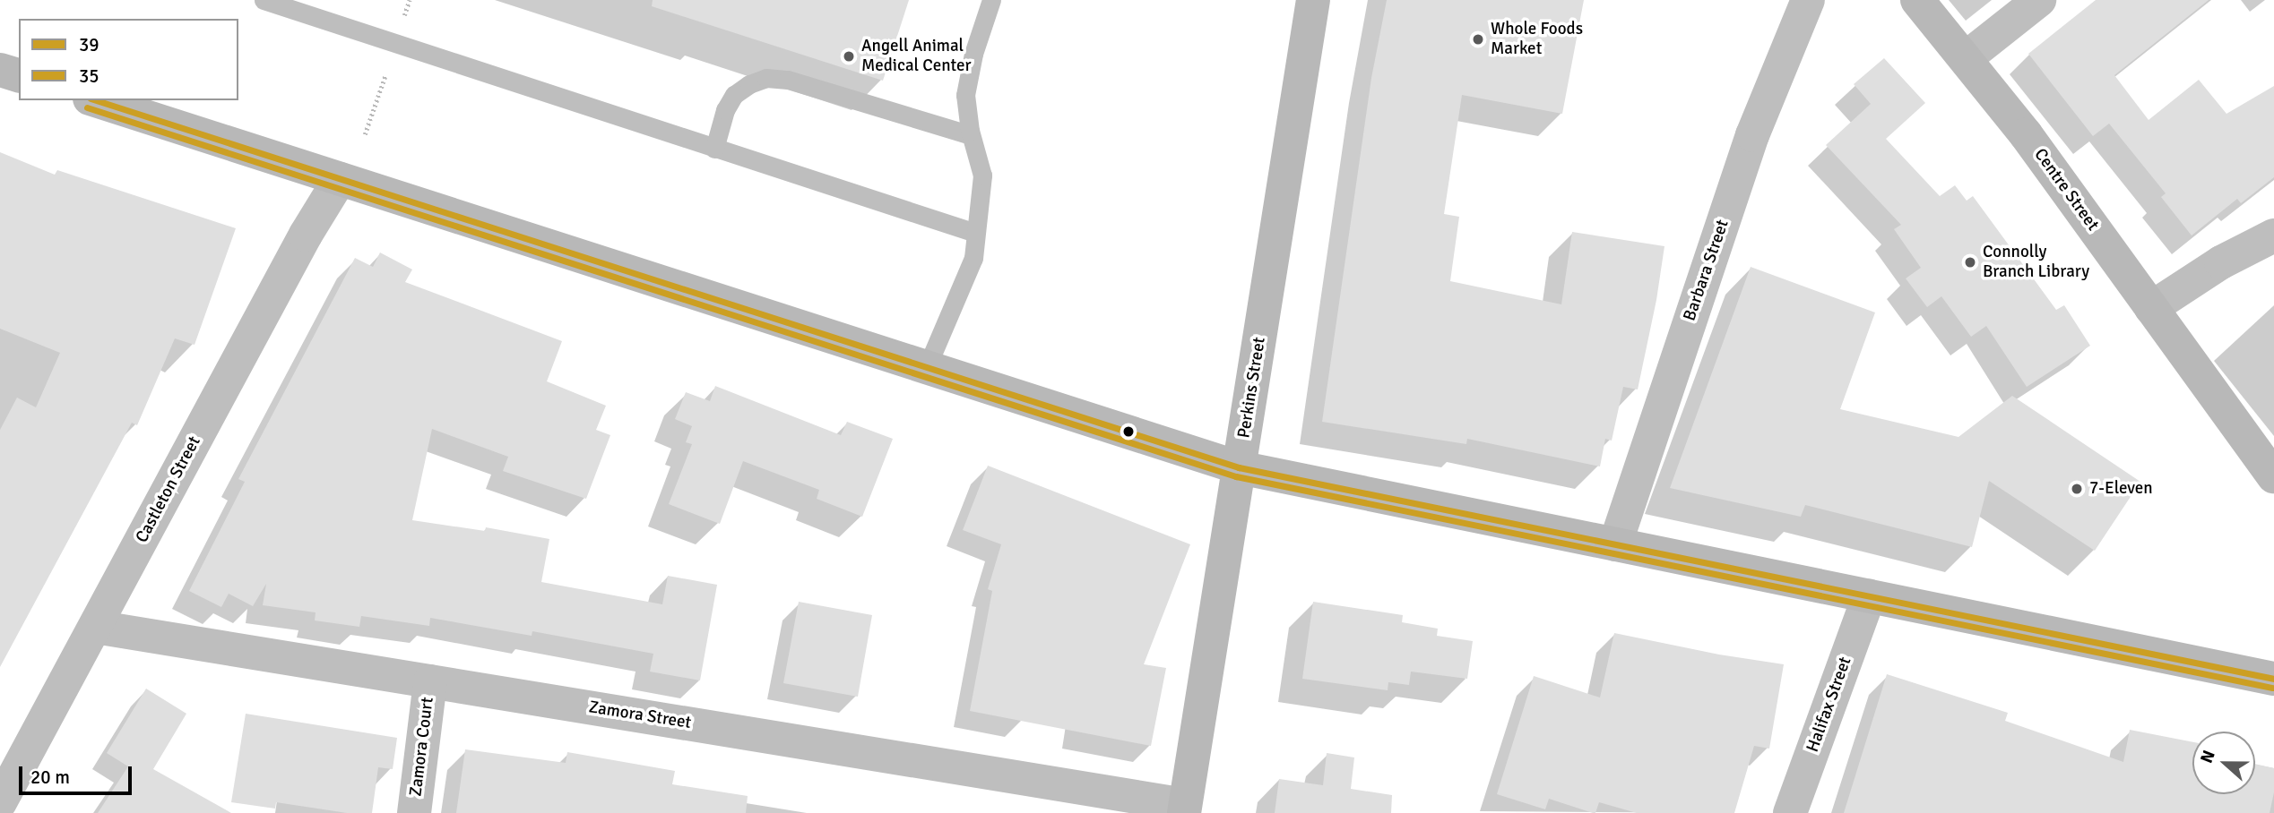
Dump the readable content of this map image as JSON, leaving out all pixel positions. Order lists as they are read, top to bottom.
{
  "streets": {
    "main road": ["Centre Street", "Perkins Street"],
    "street": [
      "Barbara Street",
      "Castleton Street",
      "Halifax Street",
      "Zamora Street",
      "Zamora Court"
    ]
  },
  "crossings": [
    ["Perkins Street", "Zamora Street"],
    ["Castleton Street", "Zamora Street"],
    ["Zamora Street", "Zamora Court"]
  ],
  "places": [
    "Whole Foods Market",
    "Angell Animal Medical Center",
    "Connolly Branch Library",
    "7-Eleven"
  ],
  "lines": ["transit line 39", "transit line 35"],
  "legend": ["39", "35"],
  "scale_bar": "20 m",
  "north": "left"
}
